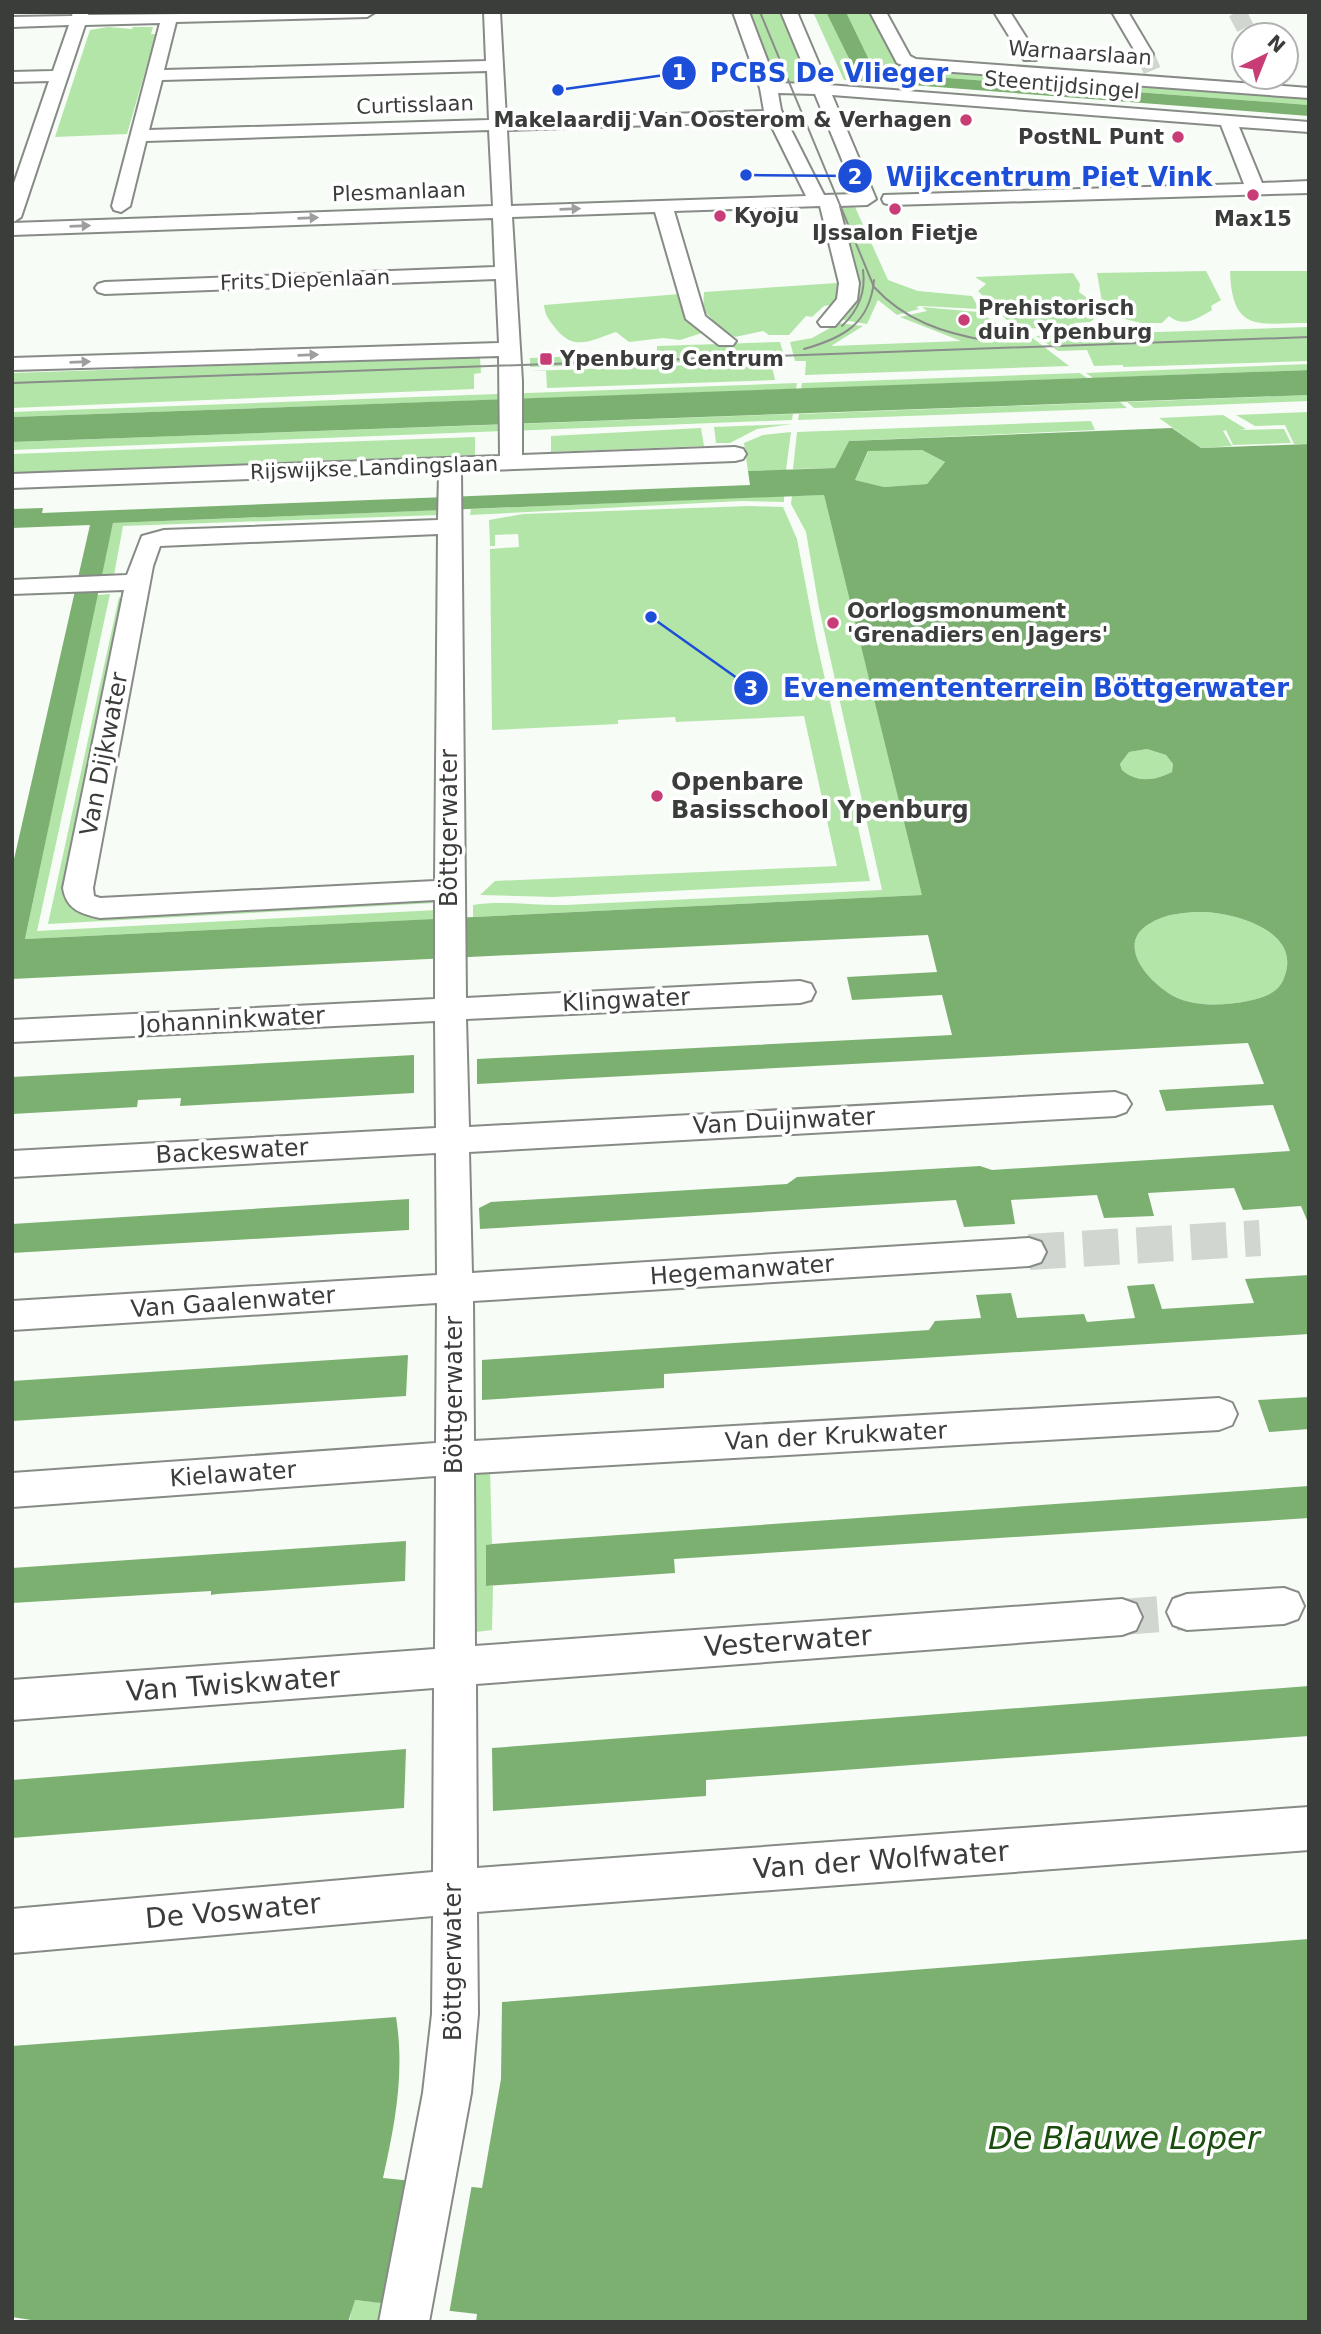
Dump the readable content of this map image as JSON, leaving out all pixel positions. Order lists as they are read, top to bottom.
{
  "streets": {
    "street": [
      "Warnaarslaan",
      "Steentijdsingel",
      "Curtisslaan",
      "Plesmanlaan",
      "Frits Diepenlaan",
      "Rijswijkse Landingslaan",
      "Van Dijkwater",
      "Böttgerwater",
      "Klingwater",
      "Johanninkwater",
      "Van Duijnwater",
      "Backeswater",
      "Hegemanwater",
      "Van Gaalenwater",
      "Van der Krukwater",
      "Kielawater",
      "Vesterwater",
      "Van Twiskwater",
      "Van der Wolfwater",
      "De Voswater"
    ]
  },
  "crossings": [
    ["Steentijdsingel", "Plesmanlaan"],
    ["Rijswijkse Landingslaan", "Böttgerwater"],
    ["Van Dijkwater", "Böttgerwater"],
    ["Böttgerwater", "Klingwater"],
    ["Böttgerwater", "Johanninkwater"],
    ["Böttgerwater", "Van Duijnwater"],
    ["Böttgerwater", "Backeswater"],
    ["Böttgerwater", "Hegemanwater"],
    ["Böttgerwater", "Van Gaalenwater"],
    ["Böttgerwater", "Van der Krukwater"],
    ["Böttgerwater", "Kielawater"],
    ["Böttgerwater", "Vesterwater"],
    ["Böttgerwater", "Van Twiskwater"],
    ["Böttgerwater", "Van der Wolfwater"],
    ["Böttgerwater", "De Voswater"],
    ["Klingwater", "Johanninkwater"],
    ["Van Duijnwater", "Backeswater"],
    ["Hegemanwater", "Van Gaalenwater"],
    ["Van der Krukwater", "Kielawater"],
    ["Vesterwater", "Van Twiskwater"],
    ["Van der Wolfwater", "De Voswater"]
  ],
  "water": ["De Blauwe Loper"],
  "places": {
    "other": [
      "PCBS De Vlieger",
      "Makelaardij Van Oosterom & Verhagen",
      "PostNL Punt",
      "Wijkcentrum Piet Vink",
      "Max15",
      "IJssalon Fietje",
      "Kyoju",
      "Prehistorisch duin Ypenburg",
      "Evenemententerrein Böttgerwater",
      "Oorlogsmonument 'Grenadiers en Jagers'",
      "Openbare Basisschool Ypenburg"
    ],
    "transit": ["Ypenburg Centrum"]
  },
  "north": "top right"
}
